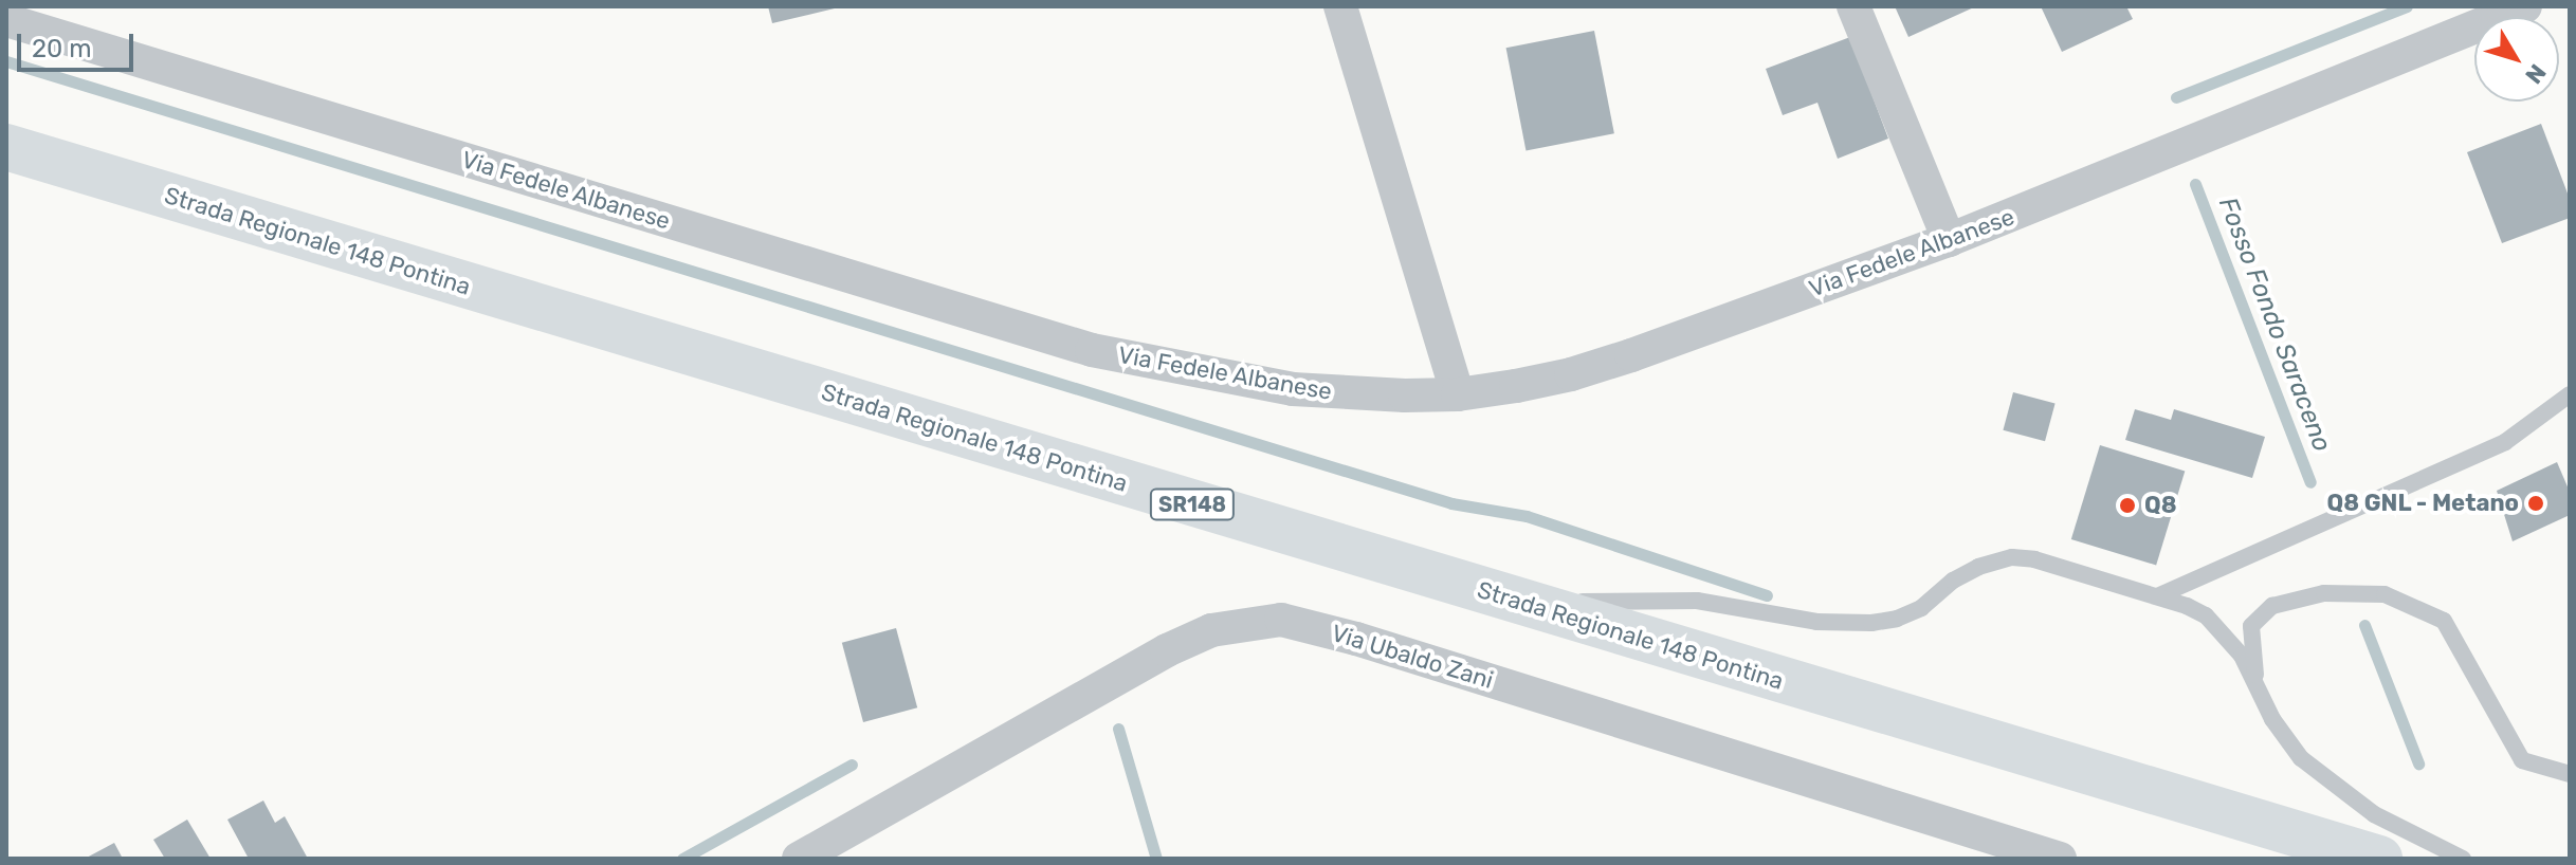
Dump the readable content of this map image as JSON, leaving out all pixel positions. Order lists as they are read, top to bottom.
{
  "streets": {
    "main road": ["Strada Regionale 148 Pontina", "SR148"],
    "street": ["Via Fedele Albanese", "Via Ubaldo Zani"]
  },
  "water": ["Fosso Fondo Saraceno"],
  "places": ["Q8 GNL - Metano", "Q8"],
  "scale_bar": "20 m",
  "north": "bottom right"
}
